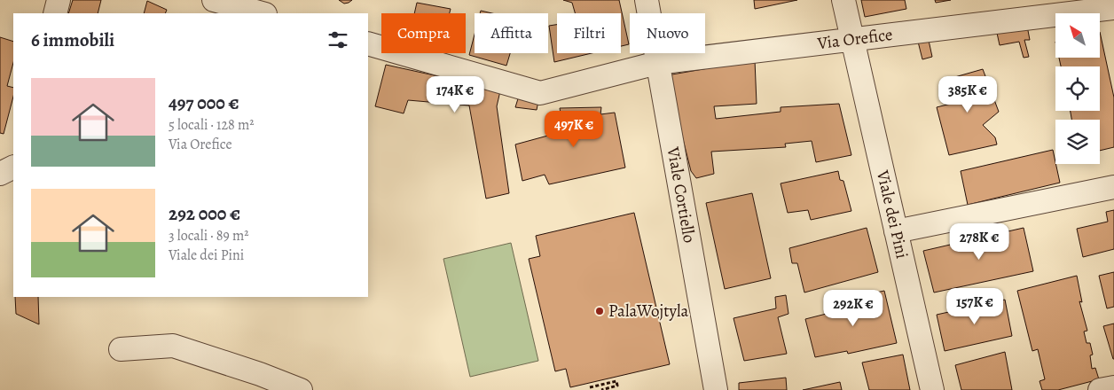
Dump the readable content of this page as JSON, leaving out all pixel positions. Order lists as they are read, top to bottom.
{
  "streets": {
    "street": ["Via Orefice", "Viale Cortiello", "Viale dei Pini"]
  },
  "crossings": [
    ["Via Orefice", "Viale Cortiello"],
    ["Via Orefice", "Viale dei Pini"]
  ],
  "places": ["PalaWojtyla"],
  "north": "top left",
  "page": {
    "chip": [
      "Compra",
      "Affitta",
      "Filtri",
      "Nuovo"
    ],
    "heading": "6 immobili",
    "list": [
      {
        "name": "497 000 €",
        "note": "5 locali · 128 m² · Via Orefice"
      },
      {
        "name": "292 000 €",
        "note": "3 locali · 89 m² · Viale dei Pini"
      }
    ],
    "price": [
      "174K €",
      "385K €",
      "497K €",
      "278K €",
      "157K €",
      "292K €"
    ]
  }
}
